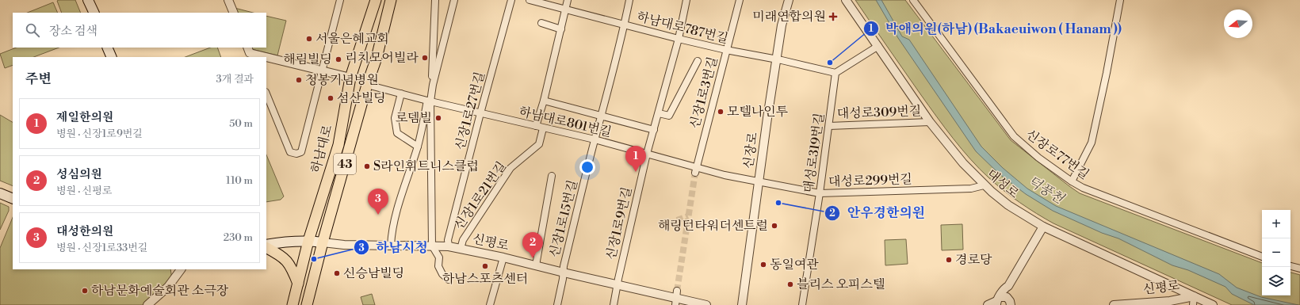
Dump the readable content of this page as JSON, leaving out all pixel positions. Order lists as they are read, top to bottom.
{
  "streets": {
    "main road": ["하남대로", "43", "신평로"],
    "street": [
      "하남대로787번길",
      "신장1로3번길",
      "신장1로27번길",
      "대성로309번길",
      "하남대로801번길",
      "신장로",
      "대성로319번길",
      "신장로77번길",
      "대성로299번길",
      "대성로",
      "신장1로21번길",
      "신장1로15번길",
      "신장1로9번길"
    ]
  },
  "crossings": [
    ["하남대로787번길", "신장1로3번길"],
    ["하남대로787번길", "신장로"],
    ["하남대로787번길", "대성로319번길"],
    ["하남대로787번길", "신장1로15번길"],
    ["하남대로787번길", "신장1로9번길"],
    ["신장1로3번길", "하남대로801번길"],
    ["신장1로27번길", "하남대로801번길"],
    ["신장1로27번길", "신평로"],
    ["대성로309번길", "대성로319번길"],
    ["대성로309번길", "대성로"],
    ["하남대로801번길", "하남대로"],
    ["하남대로801번길", "신장로"],
    ["하남대로801번길", "대성로299번길"],
    ["하남대로801번길", "신장1로21번길"],
    ["하남대로801번길", "신장1로15번길"],
    ["하남대로801번길", "신장1로9번길"],
    ["하남대로", "신평로"],
    ["신장로", "대성로299번길"],
    ["대성로319번길", "대성로299번길"],
    ["대성로299번길", "대성로"],
    ["대성로", "신평로"],
    ["신장1로21번길", "신평로"],
    ["신장1로15번길", "신평로"],
    ["신장1로9번길", "신평로"]
  ],
  "water": ["덕풍천"],
  "places": {
    "health": ["미래연합의원"],
    "other": [
      "서울은혜교회",
      "리치모어빌라",
      "해림빌딩",
      "박애의원(하남) (Bakaeuiwon ( Hanam ))",
      "청봉기념병원",
      "섬산빌딩",
      "모텔나인투",
      "로뎀빌",
      "S라인휘트니스클럽",
      "안우경한의원",
      "해링턴타워더센트럴",
      "하남시청",
      "경로당",
      "동일여관",
      "하남스포츠센터",
      "신승남빌딩",
      "블리스 오피스텔",
      "하남문화예술회관 소극장"
    ]
  },
  "north": "left",
  "page": {
    "search": "장소 검색",
    "heading": ["주변", "3개 결과"],
    "list": [
      {
        "mark": "1",
        "name": "제일한의원",
        "note": "병원 · 신장1로9번길",
        "value": "50 m"
      },
      {
        "mark": "2",
        "name": "성심의원",
        "note": "병원 · 신평로",
        "value": "110 m"
      },
      {
        "mark": "3",
        "name": "대성한의원",
        "note": "병원 · 신장1로33번길",
        "value": "230 m"
      }
    ],
    "pins": ["1", "3", "2"],
    "map_buttons": ["+", "−"]
  }
}
